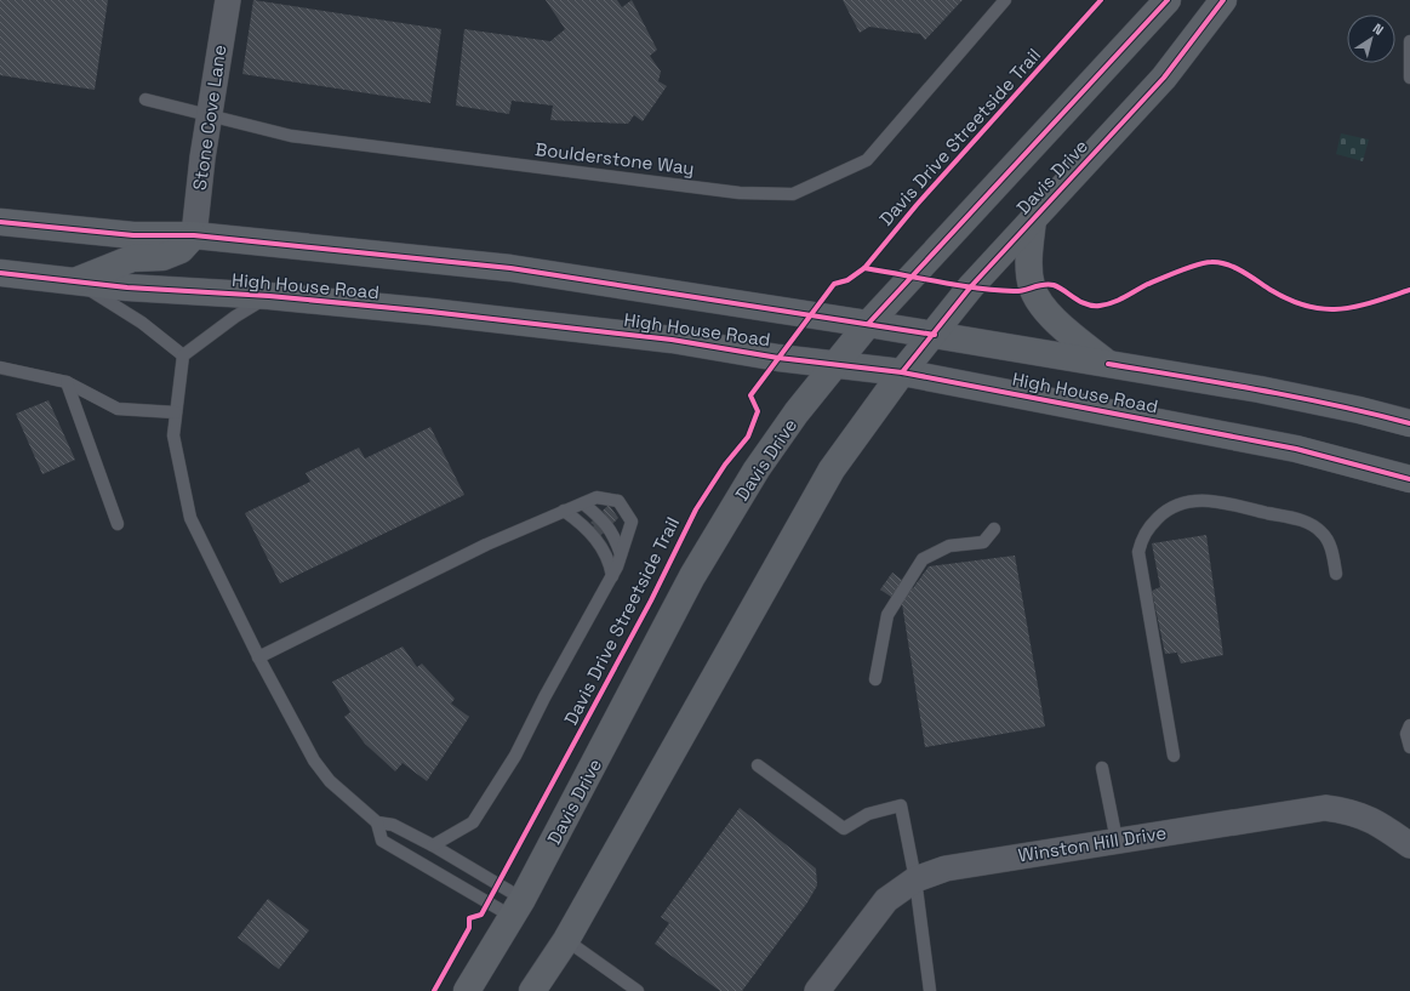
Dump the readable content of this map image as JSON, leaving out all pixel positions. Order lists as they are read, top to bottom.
{
  "streets": {
    "main road": ["Davis Drive", "High House Road"],
    "street": ["Stone Cove Lane", "Winston Hill Drive"],
    "lane": ["Boulderstone Way"],
    "cycle path": ["Davis Drive Streetside Trail"]
  },
  "crossings": [
    ["Stone Cove Lane", "Boulderstone Way"],
    ["Stone Cove Lane", "High House Road"],
    ["Davis Drive", "High House Road"]
  ],
  "north": "top right"
}
